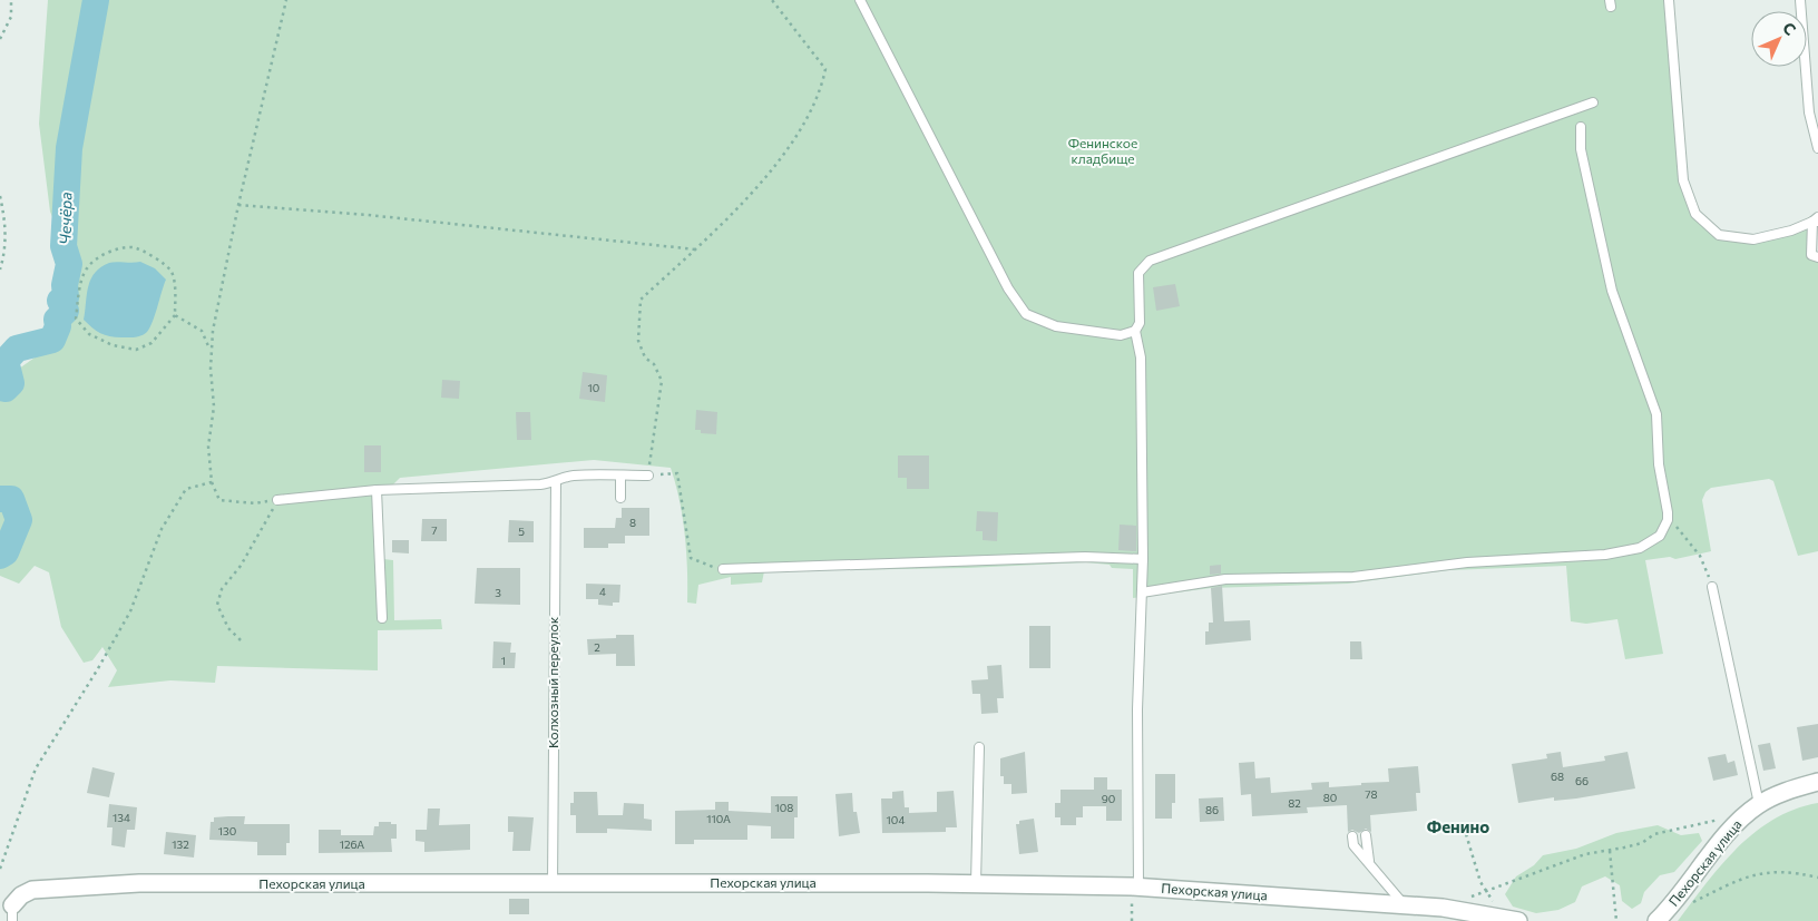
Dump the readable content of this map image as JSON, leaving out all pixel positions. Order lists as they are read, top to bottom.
{
  "streets": {
    "street": ["Пехорская улица"],
    "lane": ["Колхозный переулок"]
  },
  "crossings": [
    ["Колхозный переулок", "Пехорская улица"]
  ],
  "districts": ["Фенино"],
  "water": ["Чечёра"],
  "parks": ["Фенинское кладбище"],
  "house_numbers": [
    "10",
    "8",
    "7",
    "5",
    "4",
    "3",
    "2",
    "1",
    "68",
    "66",
    "78",
    "80",
    "90",
    "82",
    "108",
    "86",
    "134",
    "110А",
    "104",
    "130",
    "132",
    "126А"
  ],
  "north": "top right"
}
